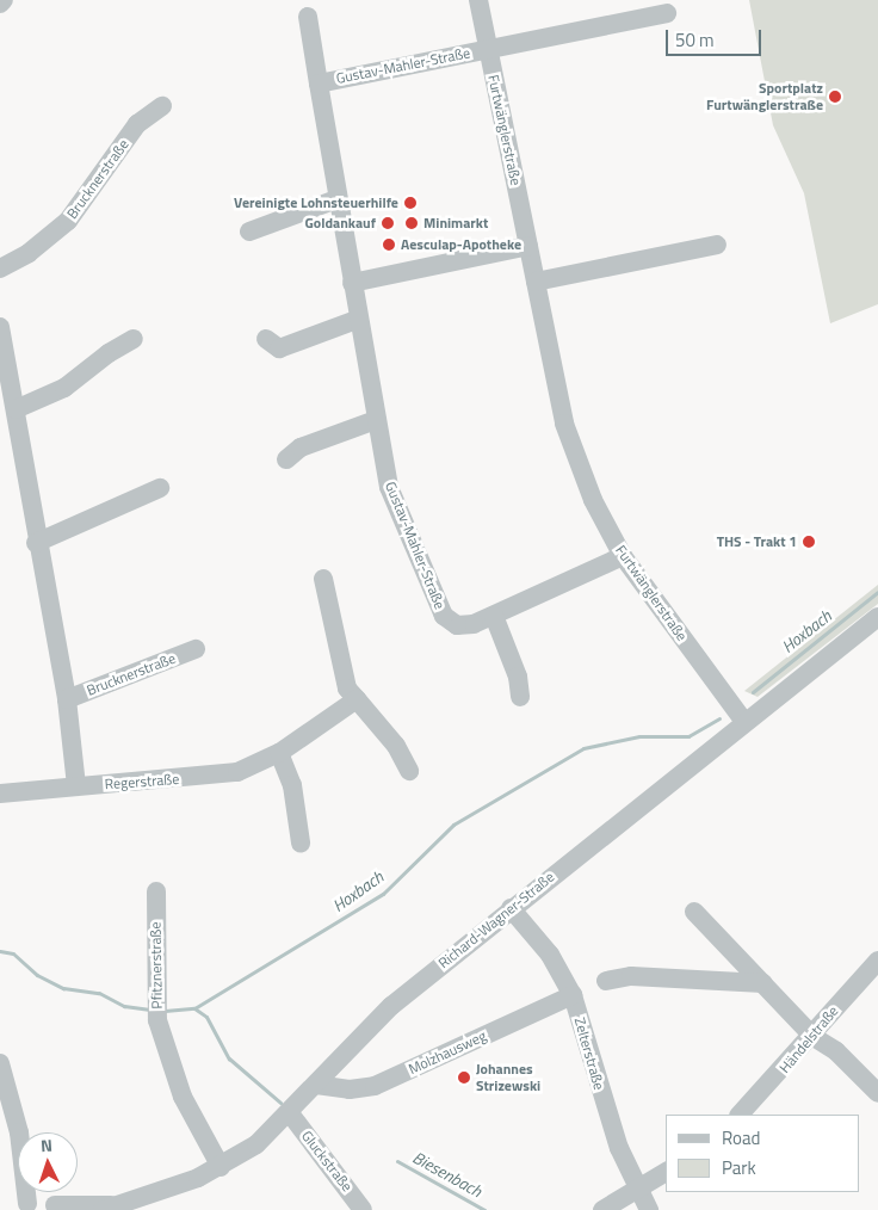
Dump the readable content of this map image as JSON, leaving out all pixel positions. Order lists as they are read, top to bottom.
{
  "streets": {
    "street": [
      "Gustav-Mahler-Straße",
      "Furtwänglerstraße",
      "Brucknerstraße",
      "Regerstraße",
      "Richard-Wagner-Straße",
      "Pfitznerstraße",
      "Händelstraße",
      "Molzhausweg",
      "Zelterstraße",
      "Gluckstraße"
    ]
  },
  "crossings": [
    ["Gustav-Mahler-Straße", "Furtwänglerstraße"],
    ["Furtwänglerstraße", "Richard-Wagner-Straße"],
    ["Brucknerstraße", "Regerstraße"],
    ["Richard-Wagner-Straße", "Pfitznerstraße"],
    ["Richard-Wagner-Straße", "Molzhausweg"],
    ["Richard-Wagner-Straße", "Zelterstraße"],
    ["Richard-Wagner-Straße", "Gluckstraße"],
    ["Molzhausweg", "Zelterstraße"]
  ],
  "water": ["Hoxbach", "Biesenbach"],
  "places": [
    "Sportplatz Furtwänglerstraße",
    "Vereinigte Lohnsteuerhilfe",
    "Goldankauf",
    "Minimarkt",
    "Aesculap-Apotheke",
    "THS - Trakt 1",
    "Johannes Strizewski"
  ],
  "legend": ["Road", "Park"],
  "scale_bar": "50 m",
  "north": "top"
}
